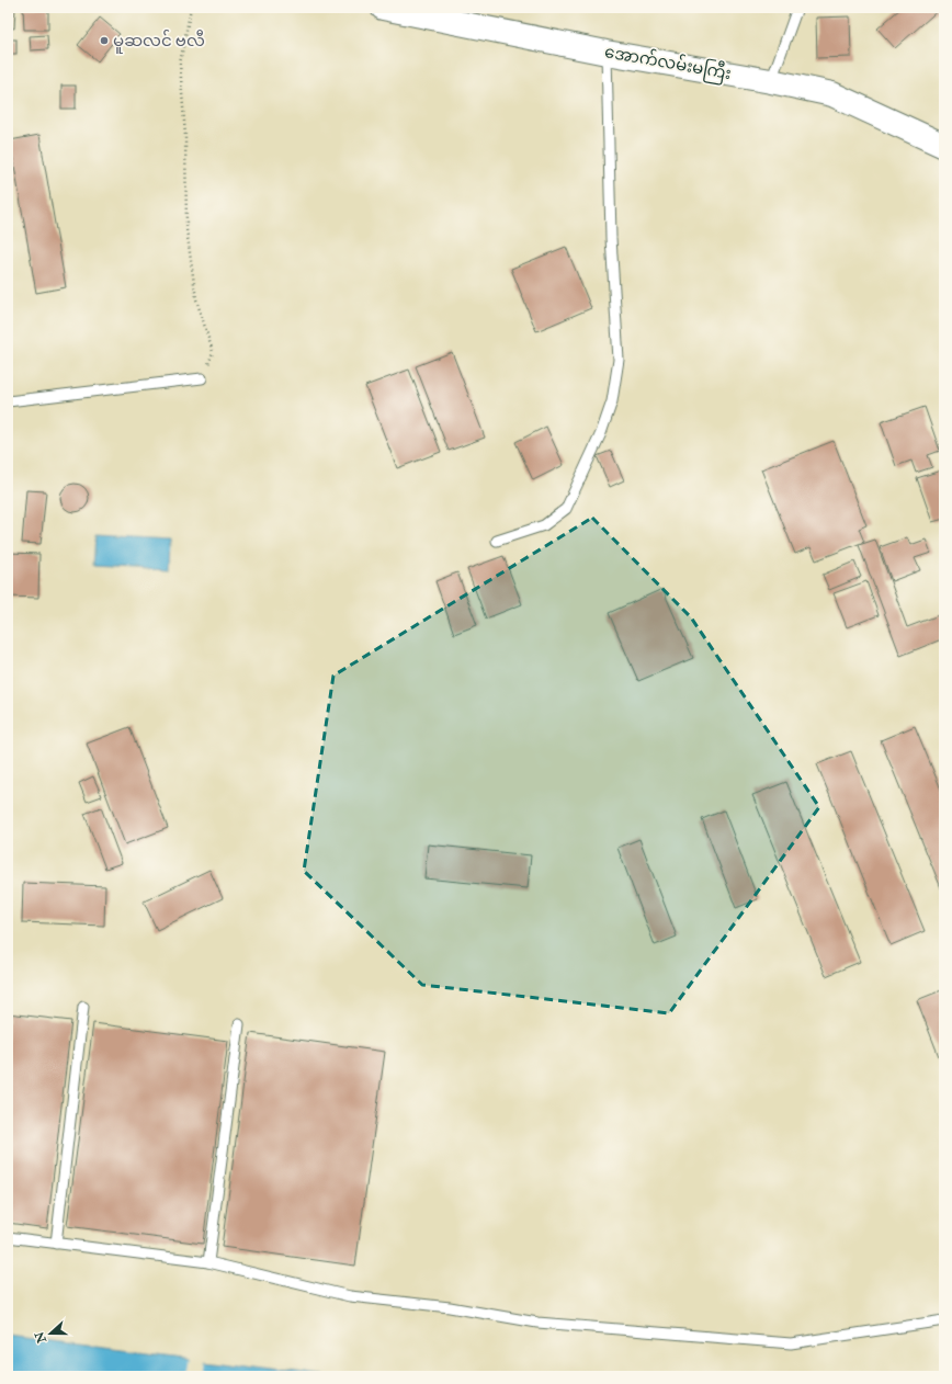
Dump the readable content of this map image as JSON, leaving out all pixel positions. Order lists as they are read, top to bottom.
{
  "streets": {
    "main road": ["အောက်လမ်းမကြီး"]
  },
  "places": ["မူဆလင် ဗလီ"],
  "north": "left"
}
